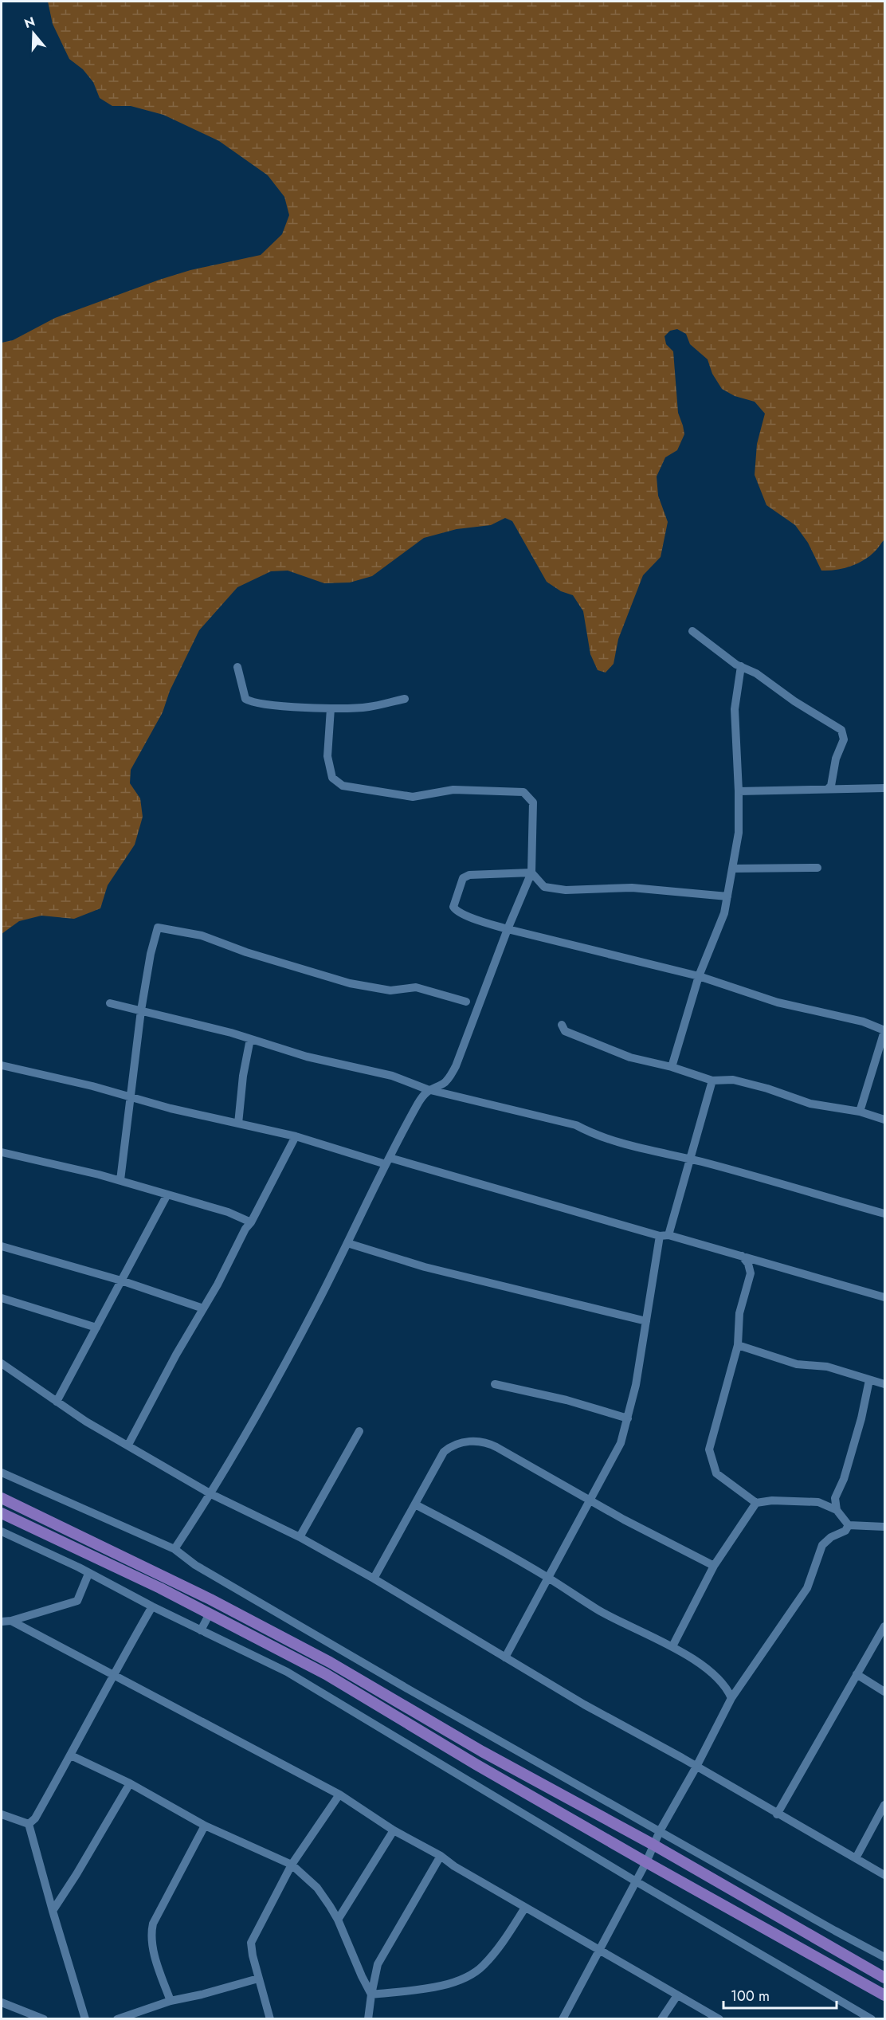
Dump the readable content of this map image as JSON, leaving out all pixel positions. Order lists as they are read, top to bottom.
{
  "scale_bar": "100 m",
  "north": "top"
}
